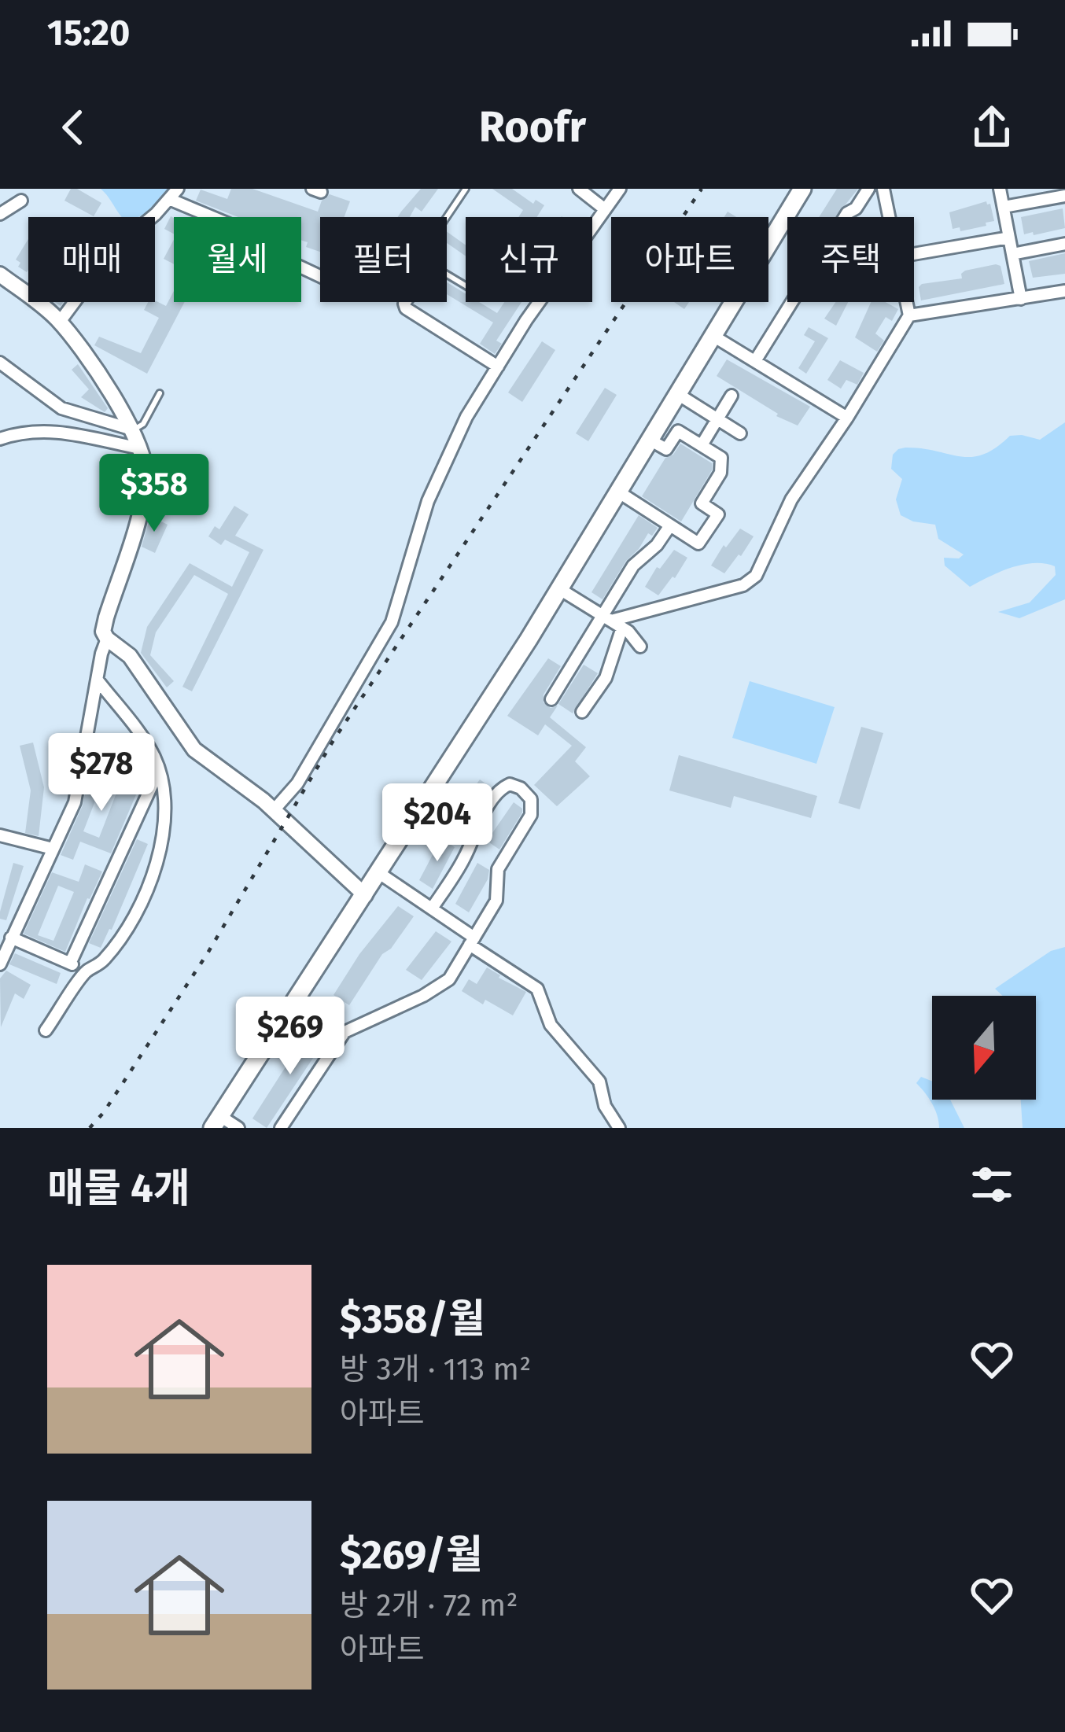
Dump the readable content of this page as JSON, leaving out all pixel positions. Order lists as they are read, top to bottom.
{
  "north": "bottom",
  "page": {
    "status": "15:20",
    "header": "Roofr",
    "chip": [
      "매매",
      "월세",
      "필터",
      "신규",
      "아파트",
      "주택"
    ],
    "price": [
      "$358",
      "$278",
      "$204",
      "$269"
    ],
    "heading": "매물 4개",
    "list": [
      {
        "name": "$358/월",
        "note": "방 3개 · 113 m² · 아파트"
      },
      {
        "name": "$269/월",
        "note": "방 2개 · 72 m² · 아파트"
      }
    ]
  }
}
